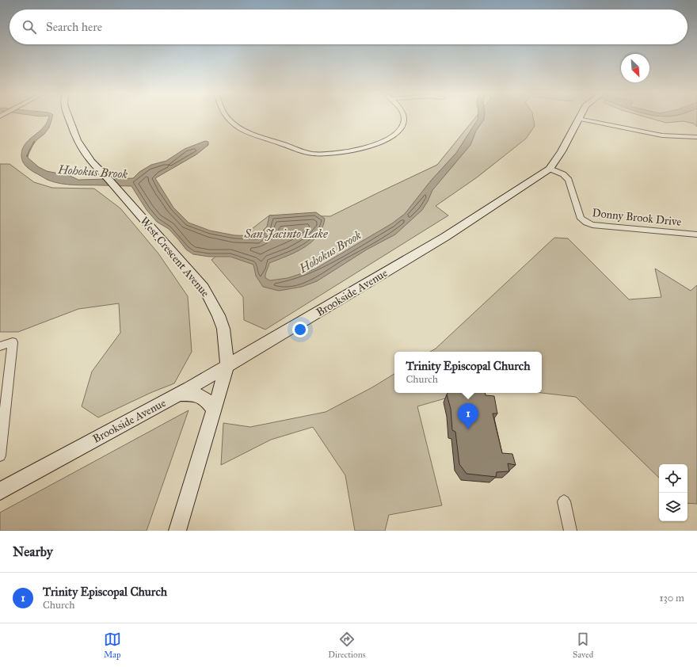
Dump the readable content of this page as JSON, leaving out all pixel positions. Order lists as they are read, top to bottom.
{
  "streets": {
    "main road": ["West Crescent Avenue", "Brookside Avenue"],
    "street": ["Donny Brook Drive"]
  },
  "crossings": [
    ["Donny Brook Drive", "Brookside Avenue"],
    ["West Crescent Avenue", "Brookside Avenue"]
  ],
  "water": ["Hohokus Brook", "San Jacinto Lake"],
  "north": "bottom right",
  "page": {
    "search": "Search here",
    "popup": ["Trinity Episcopal Church", "Church"],
    "pins": "1",
    "heading": "Nearby",
    "list": [
      {
        "mark": "1",
        "name": "Trinity Episcopal Church",
        "note": "Church",
        "value": "130 m"
      }
    ],
    "nav": ["Map", "Directions", "Saved"]
  }
}
